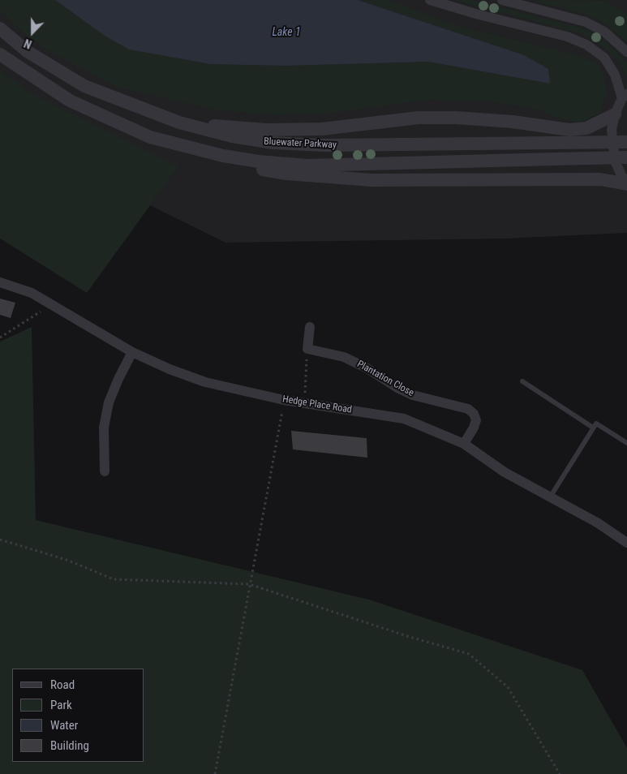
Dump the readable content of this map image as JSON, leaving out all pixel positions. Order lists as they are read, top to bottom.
{
  "streets": {
    "street": ["Bluewater Parkway", "Plantation Close", "Hedge Place Road"]
  },
  "crossings": [
    ["Plantation Close", "Hedge Place Road"]
  ],
  "water": ["Lake 1"],
  "legend": [
    "Road",
    "Park",
    "Water",
    "Building"
  ],
  "north": "bottom"
}
